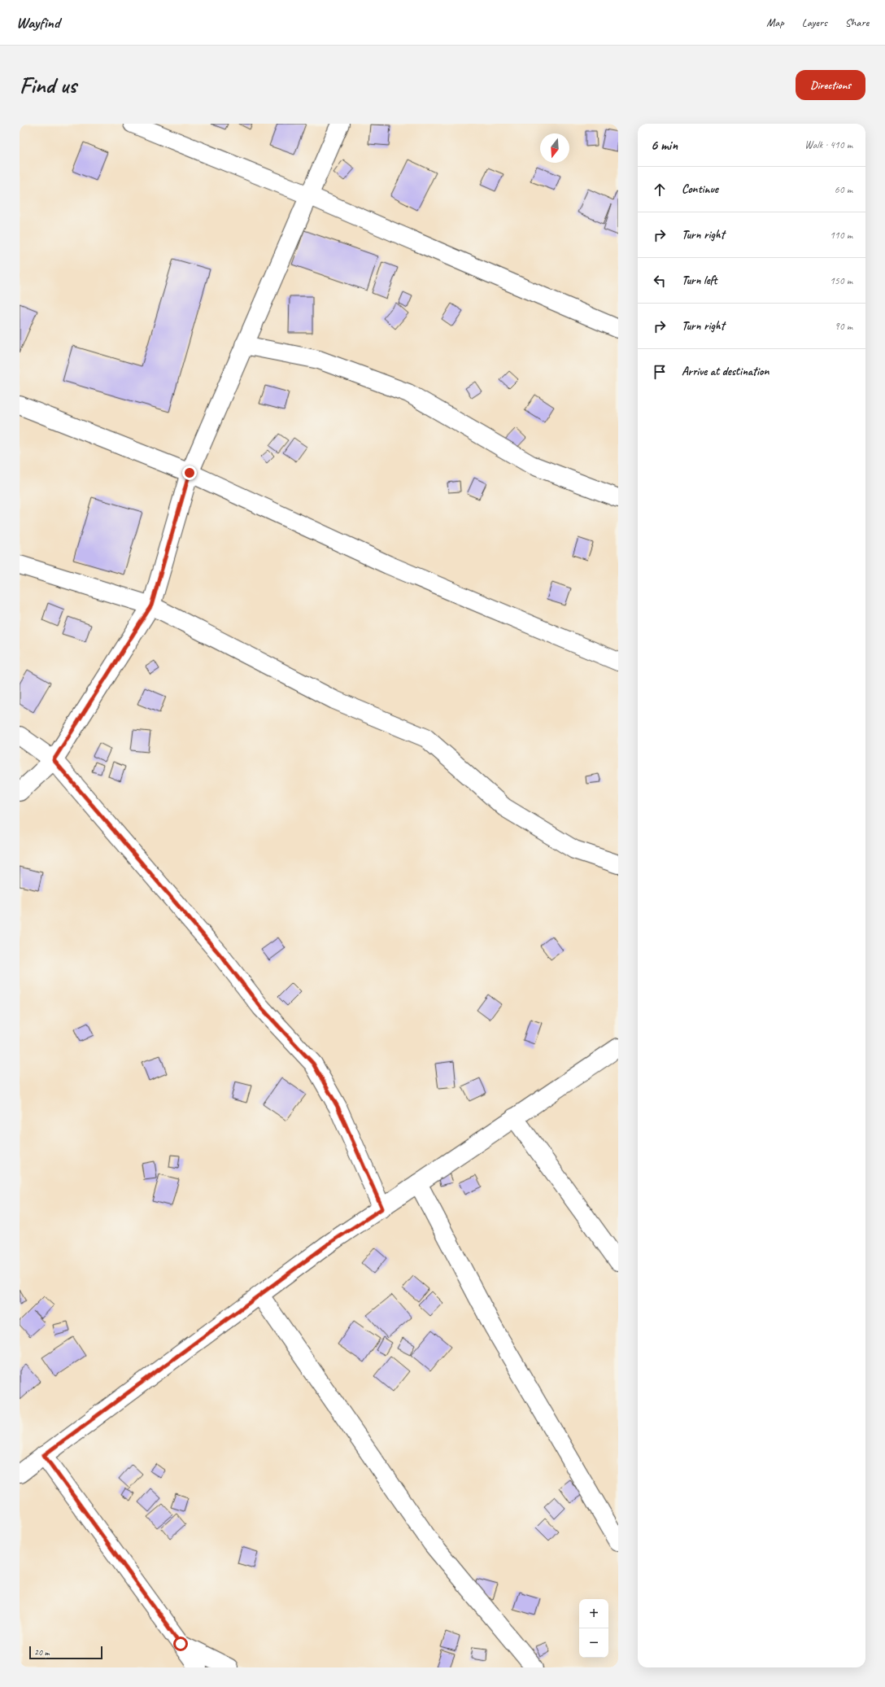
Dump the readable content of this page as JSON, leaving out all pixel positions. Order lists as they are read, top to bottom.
{
  "scale_bar": "20 m",
  "north": "bottom",
  "page": {
    "header": "Wayfind",
    "nav": ["Map", "Layers", "Share"],
    "buttons": "Directions",
    "title": "Find us",
    "heading": ["6 min", "Walk · 410 m"],
    "list": [
      ["Continue", "60 m"],
      ["Turn right", "110 m"],
      ["Turn left", "150 m"],
      ["Turn right", "90 m"],
      "Arrive at destination"
    ],
    "map_buttons": ["+", "−"],
    "scale": "20 m"
  }
}
